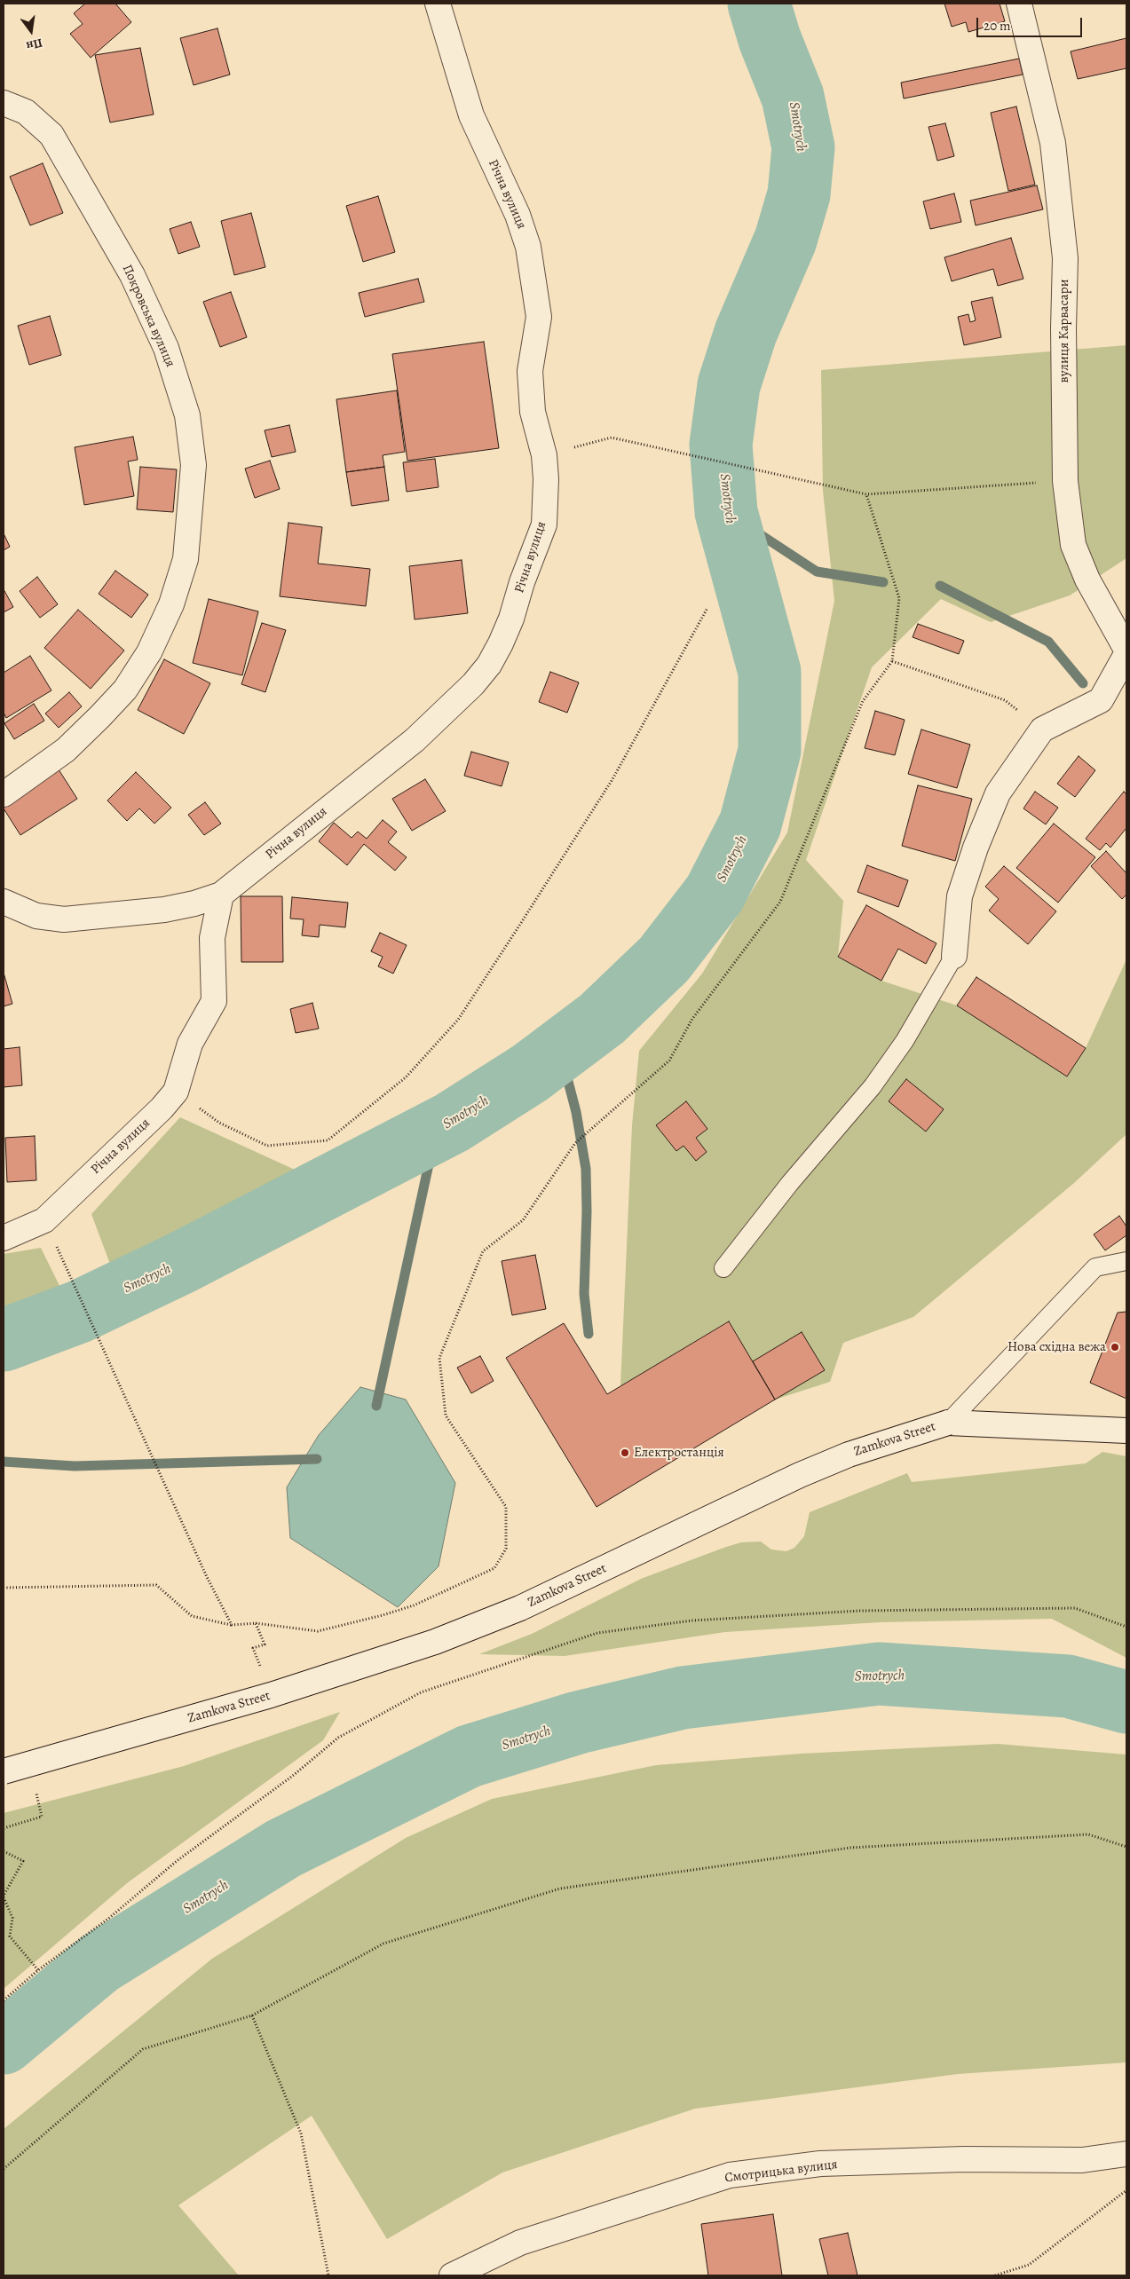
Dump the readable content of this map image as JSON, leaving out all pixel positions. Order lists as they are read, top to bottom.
{
  "streets": {
    "street": [
      "Річна вулиця",
      "Покровська вулиця",
      "вулиця Карвасари",
      "Zamkova Street",
      "Смотрицька вулиця"
    ]
  },
  "water": ["Smotrych"],
  "places": ["Нова східна вежа", "Електростанція"],
  "scale_bar": "20 m",
  "north": "bottom"
}
